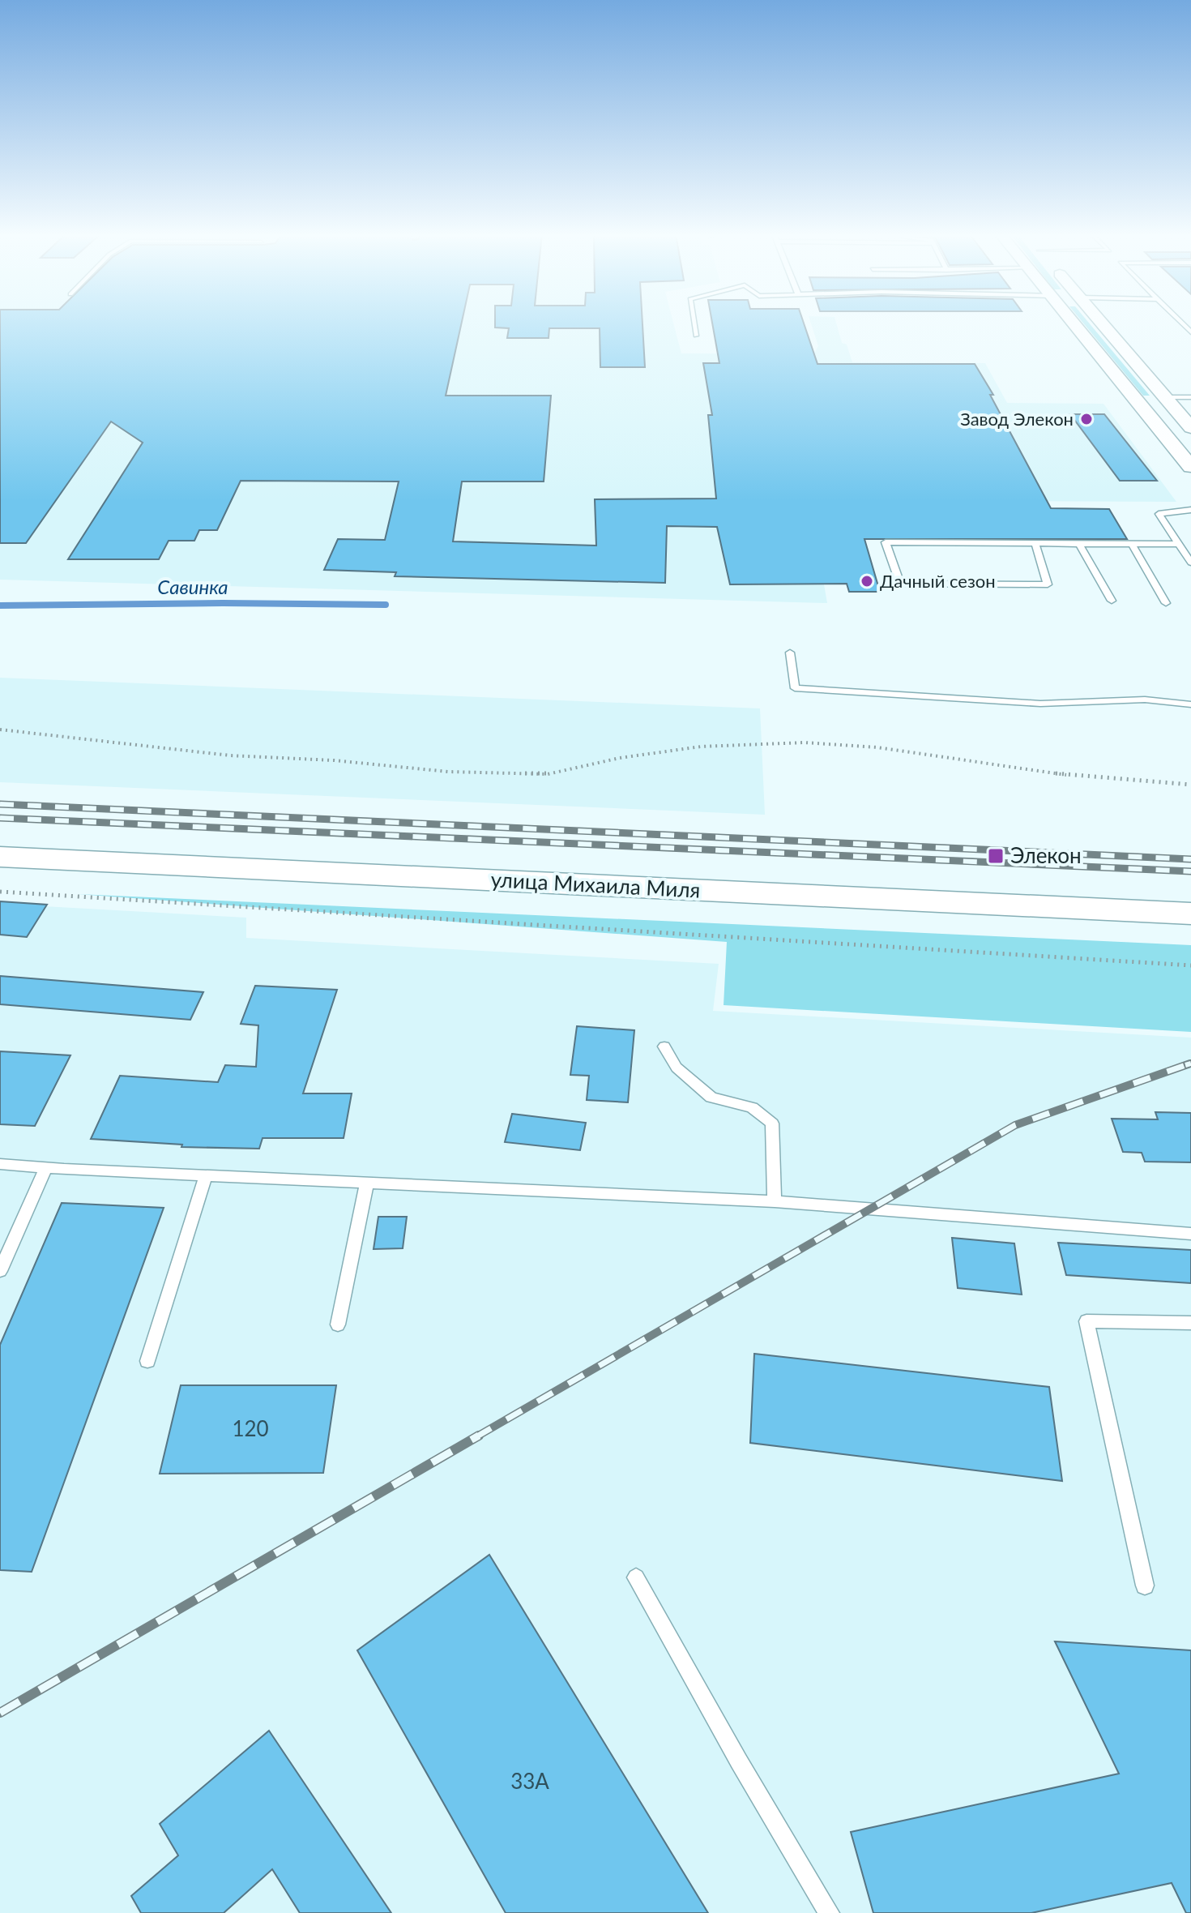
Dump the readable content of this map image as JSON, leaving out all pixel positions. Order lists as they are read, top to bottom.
{
  "streets": {
    "main road": ["улица Михаила Миля"]
  },
  "water": ["Савинка"],
  "places": {
    "other": ["Завод Элекон", "Дачный сезон"],
    "transit": ["Элекон"]
  },
  "house_numbers": ["120", "33А"]
}
